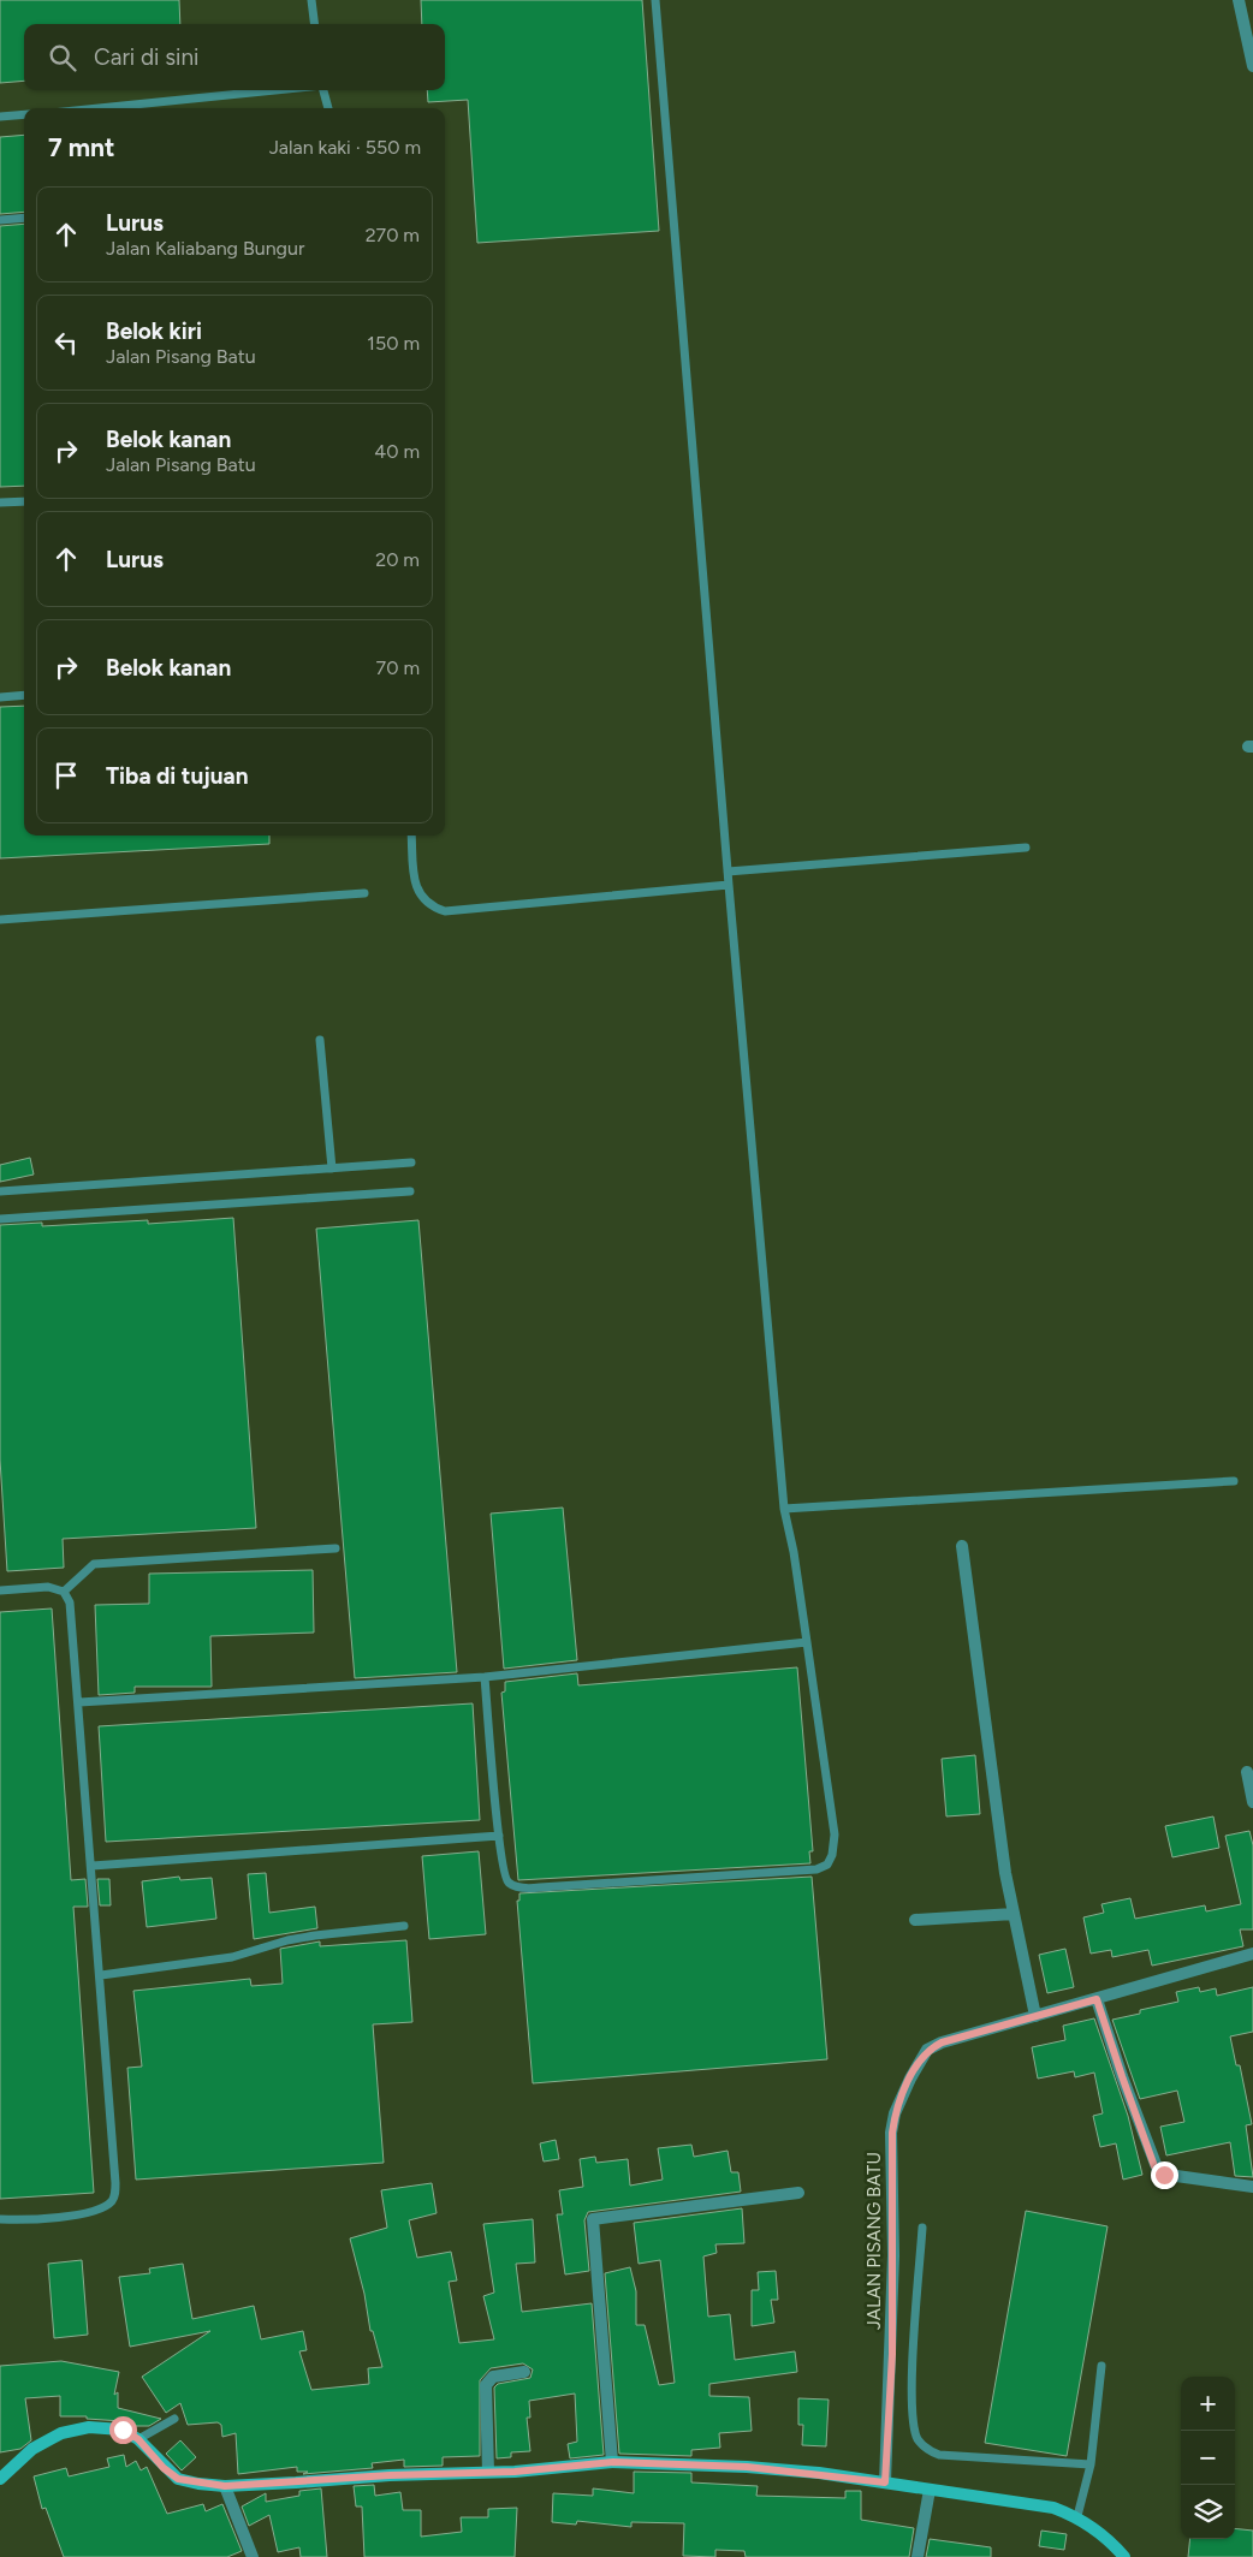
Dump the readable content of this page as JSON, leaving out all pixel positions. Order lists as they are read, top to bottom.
{
  "streets": {
    "street": ["JALAN PISANG BATU"]
  },
  "page": {
    "search": "Cari di sini",
    "heading": ["7 mnt", "Jalan kaki · 550 m"],
    "list": [
      ["Lurus", "Jalan Kaliabang Bungur", "270 m"],
      ["Belok kiri", "Jalan Pisang Batu", "150 m"],
      ["Belok kanan", "Jalan Pisang Batu", "40 m"],
      ["Lurus", "20 m"],
      ["Belok kanan", "70 m"],
      "Tiba di tujuan"
    ],
    "map_buttons": ["+", "−"]
  }
}
